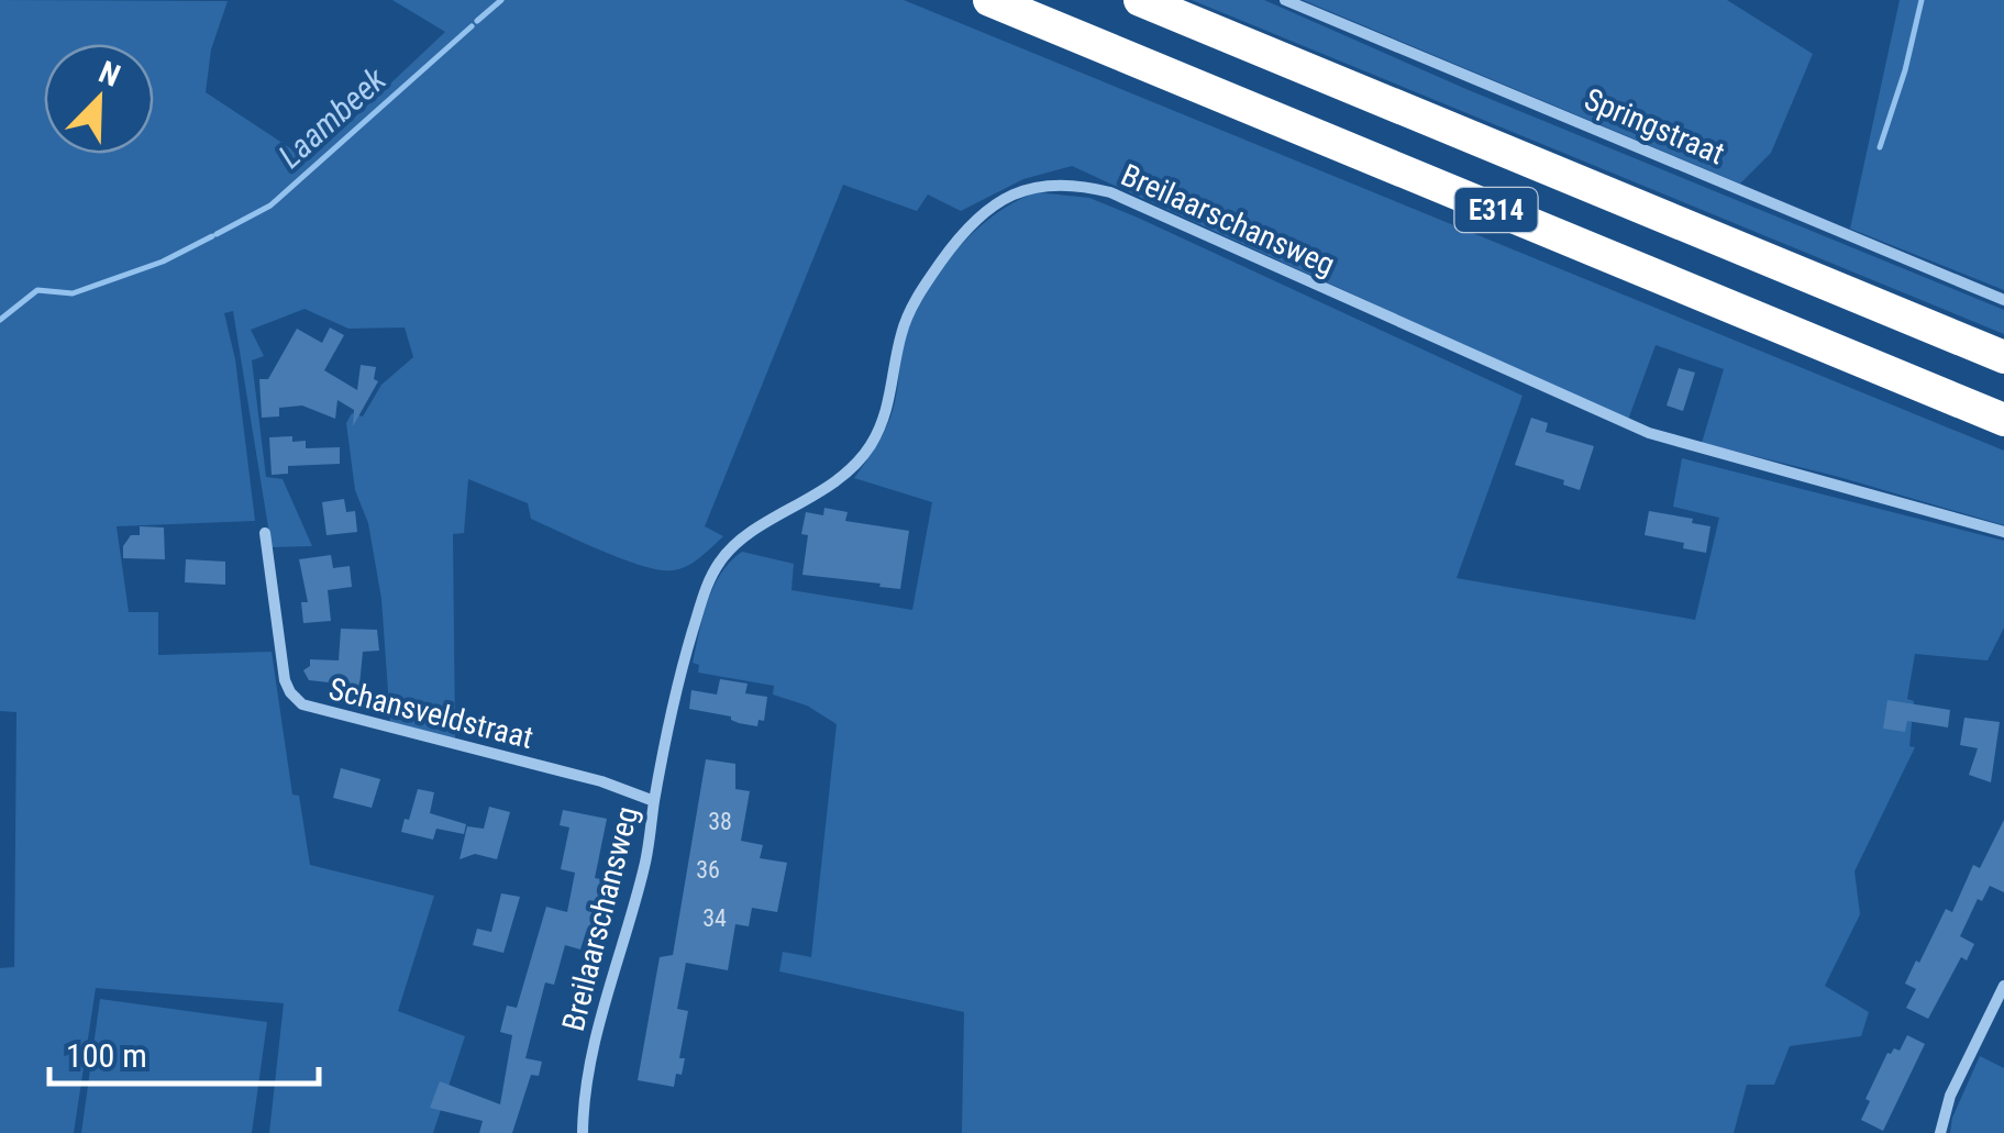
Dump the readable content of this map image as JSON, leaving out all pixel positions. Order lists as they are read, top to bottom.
{
  "streets": {
    "highway": ["E314"],
    "street": ["Springstraat", "Breilaarschansweg", "Schansveldstraat"]
  },
  "crossings": [
    ["Breilaarschansweg", "Schansveldstraat"]
  ],
  "water": ["Laambeek"],
  "house_numbers": ["38", "36", "34"],
  "scale_bar": "100 m",
  "north": "top right"
}
